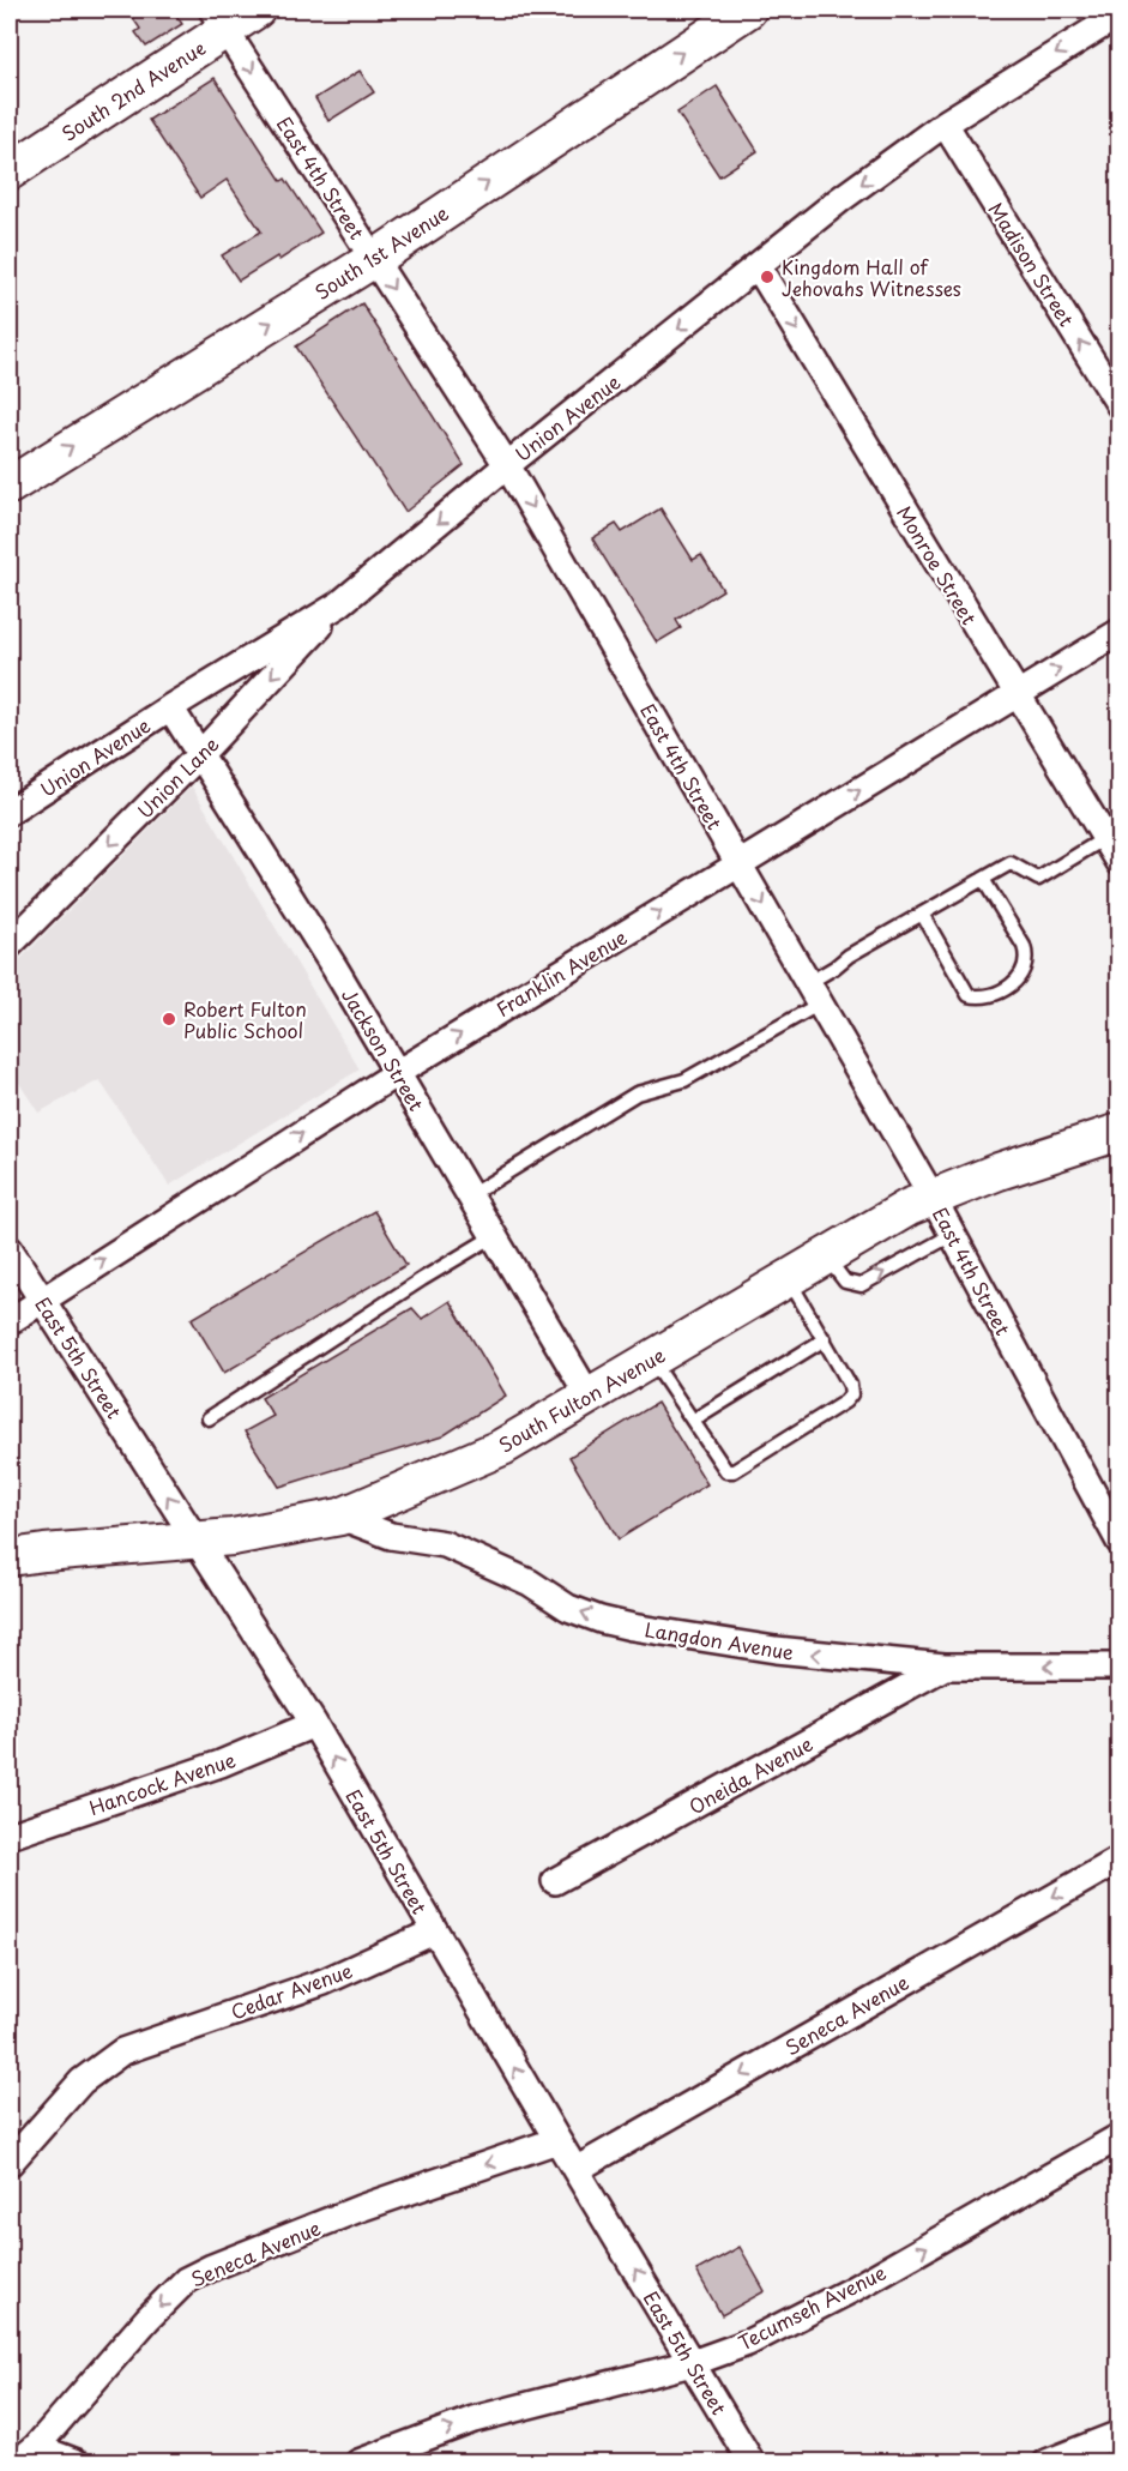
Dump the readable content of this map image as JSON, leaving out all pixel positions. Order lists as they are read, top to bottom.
{
  "streets": {
    "main road": ["South 2nd Avenue", "South 1st Avenue", "South Fulton Avenue"],
    "street": [
      "East 4th Street",
      "Madison Street",
      "Union Avenue",
      "Monroe Street",
      "Union Lane",
      "Franklin Avenue",
      "Jackson Street",
      "East 5th Street",
      "Langdon Avenue",
      "Oneida Avenue",
      "Hancock Avenue",
      "Cedar Avenue",
      "Seneca Avenue",
      "Tecumseh Avenue"
    ]
  },
  "crossings": [
    ["South 2nd Avenue", "East 4th Street"],
    ["East 4th Street", "South 1st Avenue"],
    ["East 4th Street", "Union Avenue"],
    ["East 4th Street", "Franklin Avenue"],
    ["East 4th Street", "South Fulton Avenue"],
    ["Madison Street", "Union Avenue"],
    ["Union Avenue", "Monroe Street"],
    ["Union Avenue", "Union Lane"],
    ["Union Avenue", "Jackson Street"],
    ["Monroe Street", "Franklin Avenue"],
    ["Union Lane", "Jackson Street"],
    ["Franklin Avenue", "Jackson Street"],
    ["Franklin Avenue", "East 5th Street"],
    ["Jackson Street", "South Fulton Avenue"],
    ["East 5th Street", "South Fulton Avenue"],
    ["East 5th Street", "Hancock Avenue"],
    ["East 5th Street", "Cedar Avenue"],
    ["East 5th Street", "Seneca Avenue"],
    ["East 5th Street", "Tecumseh Avenue"],
    ["South Fulton Avenue", "Langdon Avenue"],
    ["Langdon Avenue", "Oneida Avenue"]
  ],
  "one_way": [
    "East 4th Street",
    "South 1st Avenue",
    "Madison Street",
    "Union Avenue",
    "Monroe Street",
    "Union Lane",
    "Franklin Avenue",
    "East 5th Street",
    "Langdon Avenue",
    "Seneca Avenue",
    "Tecumseh Avenue"
  ],
  "places": ["Kingdom Hall of Jehovahs Witnesses", "Robert Fulton Public School"]
}
